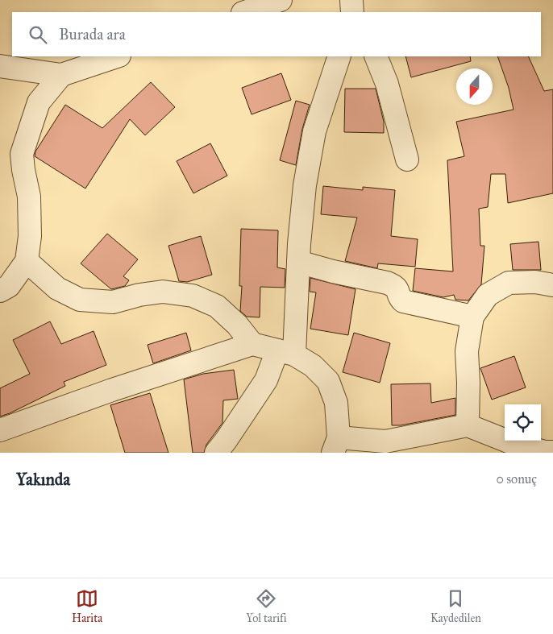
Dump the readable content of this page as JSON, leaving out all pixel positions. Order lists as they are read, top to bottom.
{
  "north": "bottom",
  "page": {
    "search": "Burada ara",
    "heading": ["Yakında", "0 sonuç"],
    "nav": ["Harita", "Yol tarifi", "Kaydedilen"]
  }
}
